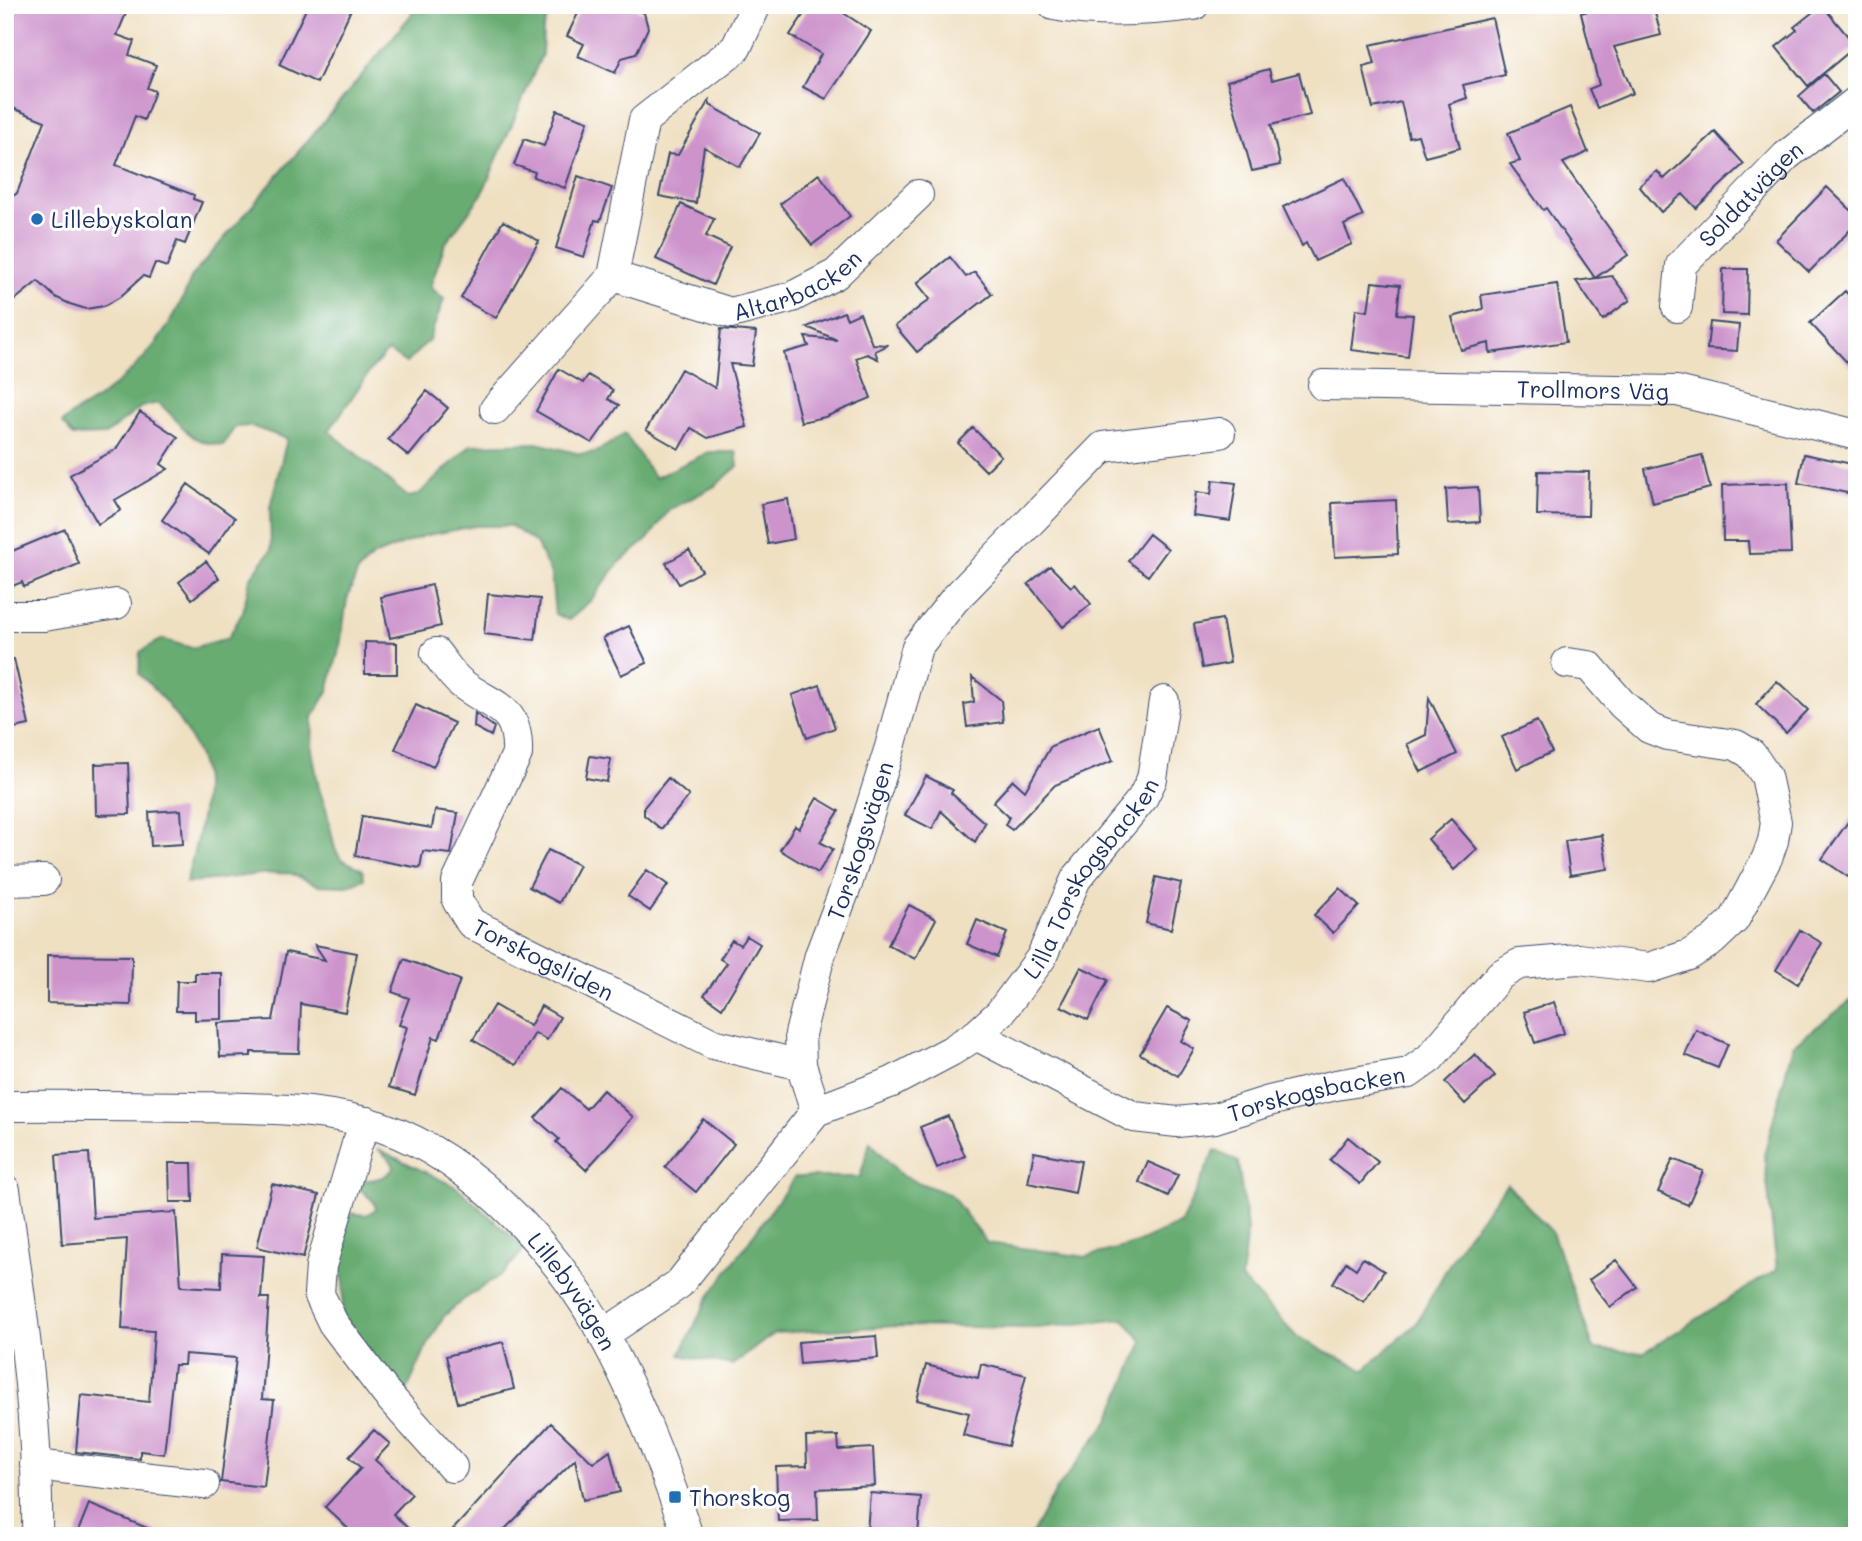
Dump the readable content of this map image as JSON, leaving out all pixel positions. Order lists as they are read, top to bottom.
{
  "streets": {
    "street": [
      "Soldatvägen",
      "Altarbacken",
      "Trollmors Väg",
      "Torskogsvägen",
      "Lilla Torskogsbacken",
      "Torskogsliden",
      "Torskogsbacken",
      "Lillebyvägen"
    ]
  },
  "crossings": [
    ["Torskogsvägen", "Torskogsliden"],
    ["Lilla Torskogsbacken", "Torskogsbacken"]
  ],
  "places": {
    "other": ["Lillebyskolan"],
    "transit": ["Thorskog"]
  }
}
